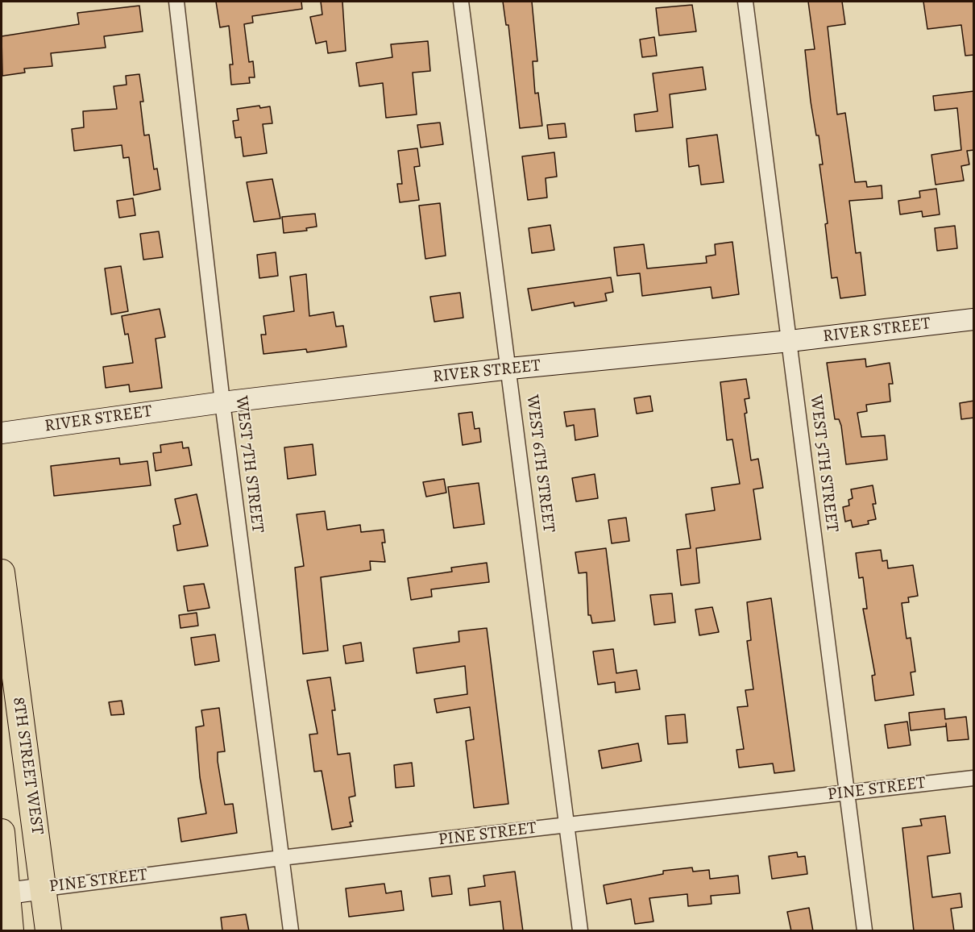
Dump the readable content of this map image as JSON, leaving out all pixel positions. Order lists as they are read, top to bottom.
{
  "streets": {
    "highway": ["8TH STREET WEST"],
    "street": [
      "RIVER STREET",
      "WEST 6TH STREET",
      "WEST 5TH STREET",
      "WEST 7TH STREET",
      "PINE STREET"
    ]
  },
  "crossings": [
    ["RIVER STREET", "WEST 6TH STREET"],
    ["RIVER STREET", "WEST 5TH STREET"],
    ["RIVER STREET", "WEST 7TH STREET"],
    ["WEST 6TH STREET", "PINE STREET"],
    ["WEST 5TH STREET", "PINE STREET"],
    ["WEST 7TH STREET", "PINE STREET"],
    ["8TH STREET WEST", "PINE STREET"]
  ]
}
